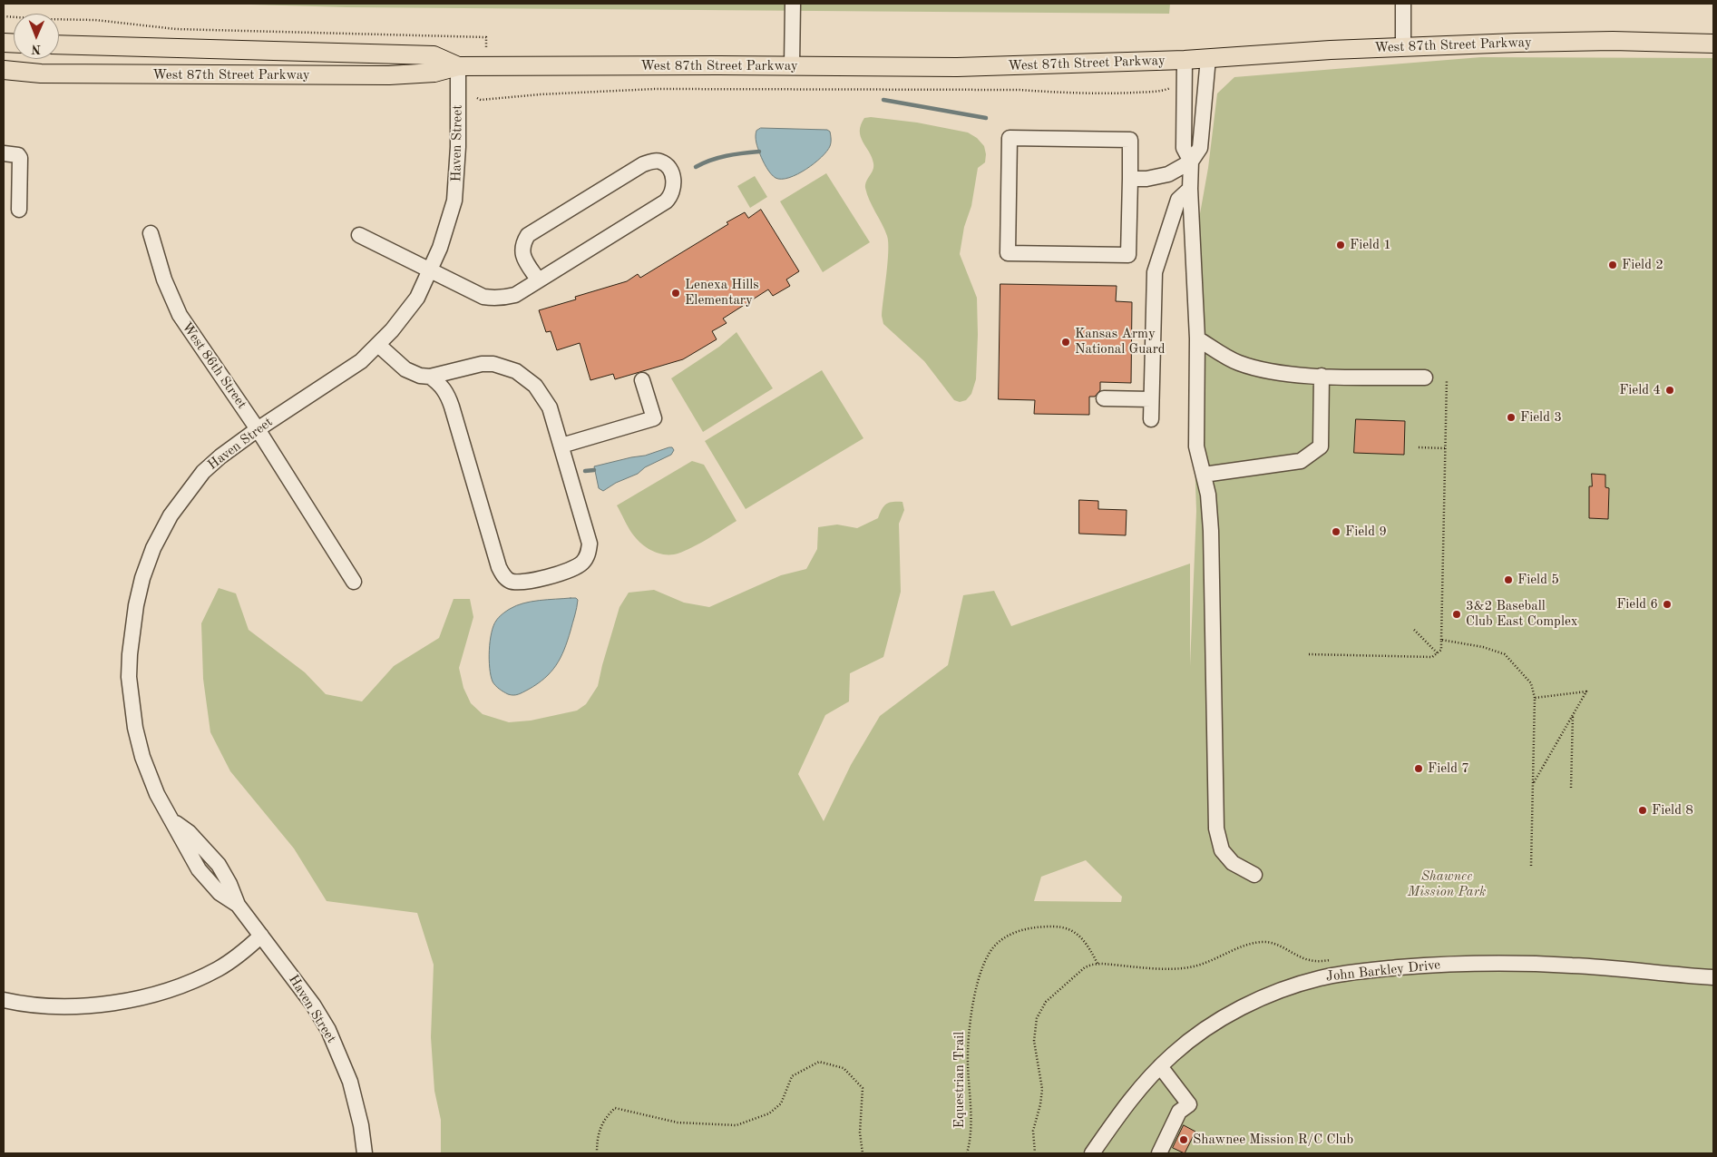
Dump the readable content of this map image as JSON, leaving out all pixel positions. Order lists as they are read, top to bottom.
{
  "streets": {
    "main road": ["West 87th Street Parkway"],
    "street": ["Haven Street", "West 86th Street", "John Barkley Drive"],
    "path": ["Equestrian Trail"]
  },
  "crossings": [
    ["West 87th Street Parkway", "Haven Street"],
    ["Haven Street", "West 86th Street"]
  ],
  "parks": ["Shawnee Mission Park"],
  "places": [
    "Field 1",
    "Field 2",
    "Lenexa Hills Elementary",
    "Kansas Army National Guard",
    "Field 4",
    "Field 3",
    "Field 9",
    "Field 5",
    "Field 6",
    "3&2 Baseball Club East Complex",
    "Field 7",
    "Field 8",
    "Shawnee Mission R/C Club"
  ],
  "north": "bottom"
}
